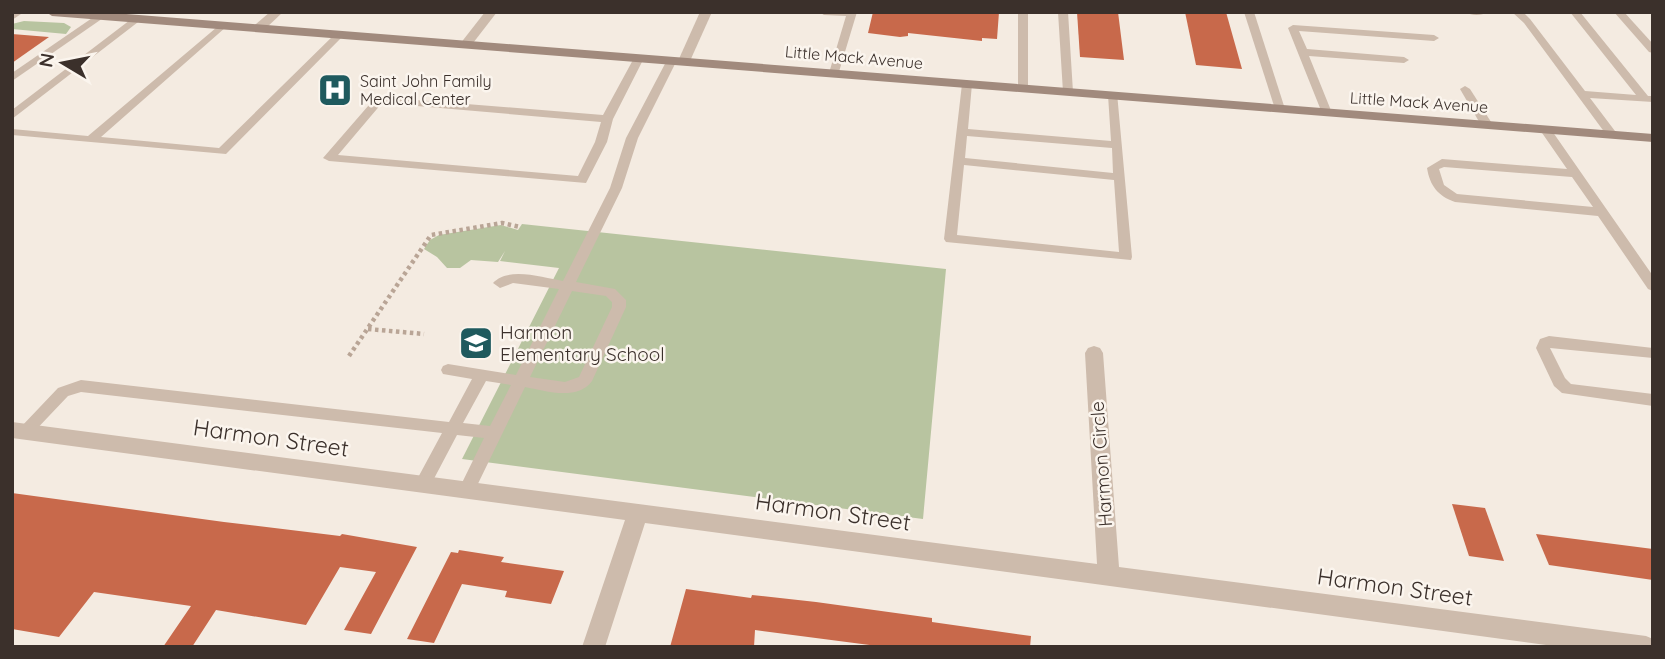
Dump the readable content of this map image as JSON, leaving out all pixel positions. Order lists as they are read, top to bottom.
{
  "streets": {
    "main road": ["Little Mack Avenue"],
    "street": ["Harmon Street", "Harmon Circle"]
  },
  "crossings": [
    ["Harmon Street", "Harmon Circle"]
  ],
  "places": {
    "hospital": ["Saint John Family Medical Center"],
    "school or university": ["Harmon Elementary School"]
  },
  "north": "left"
}
